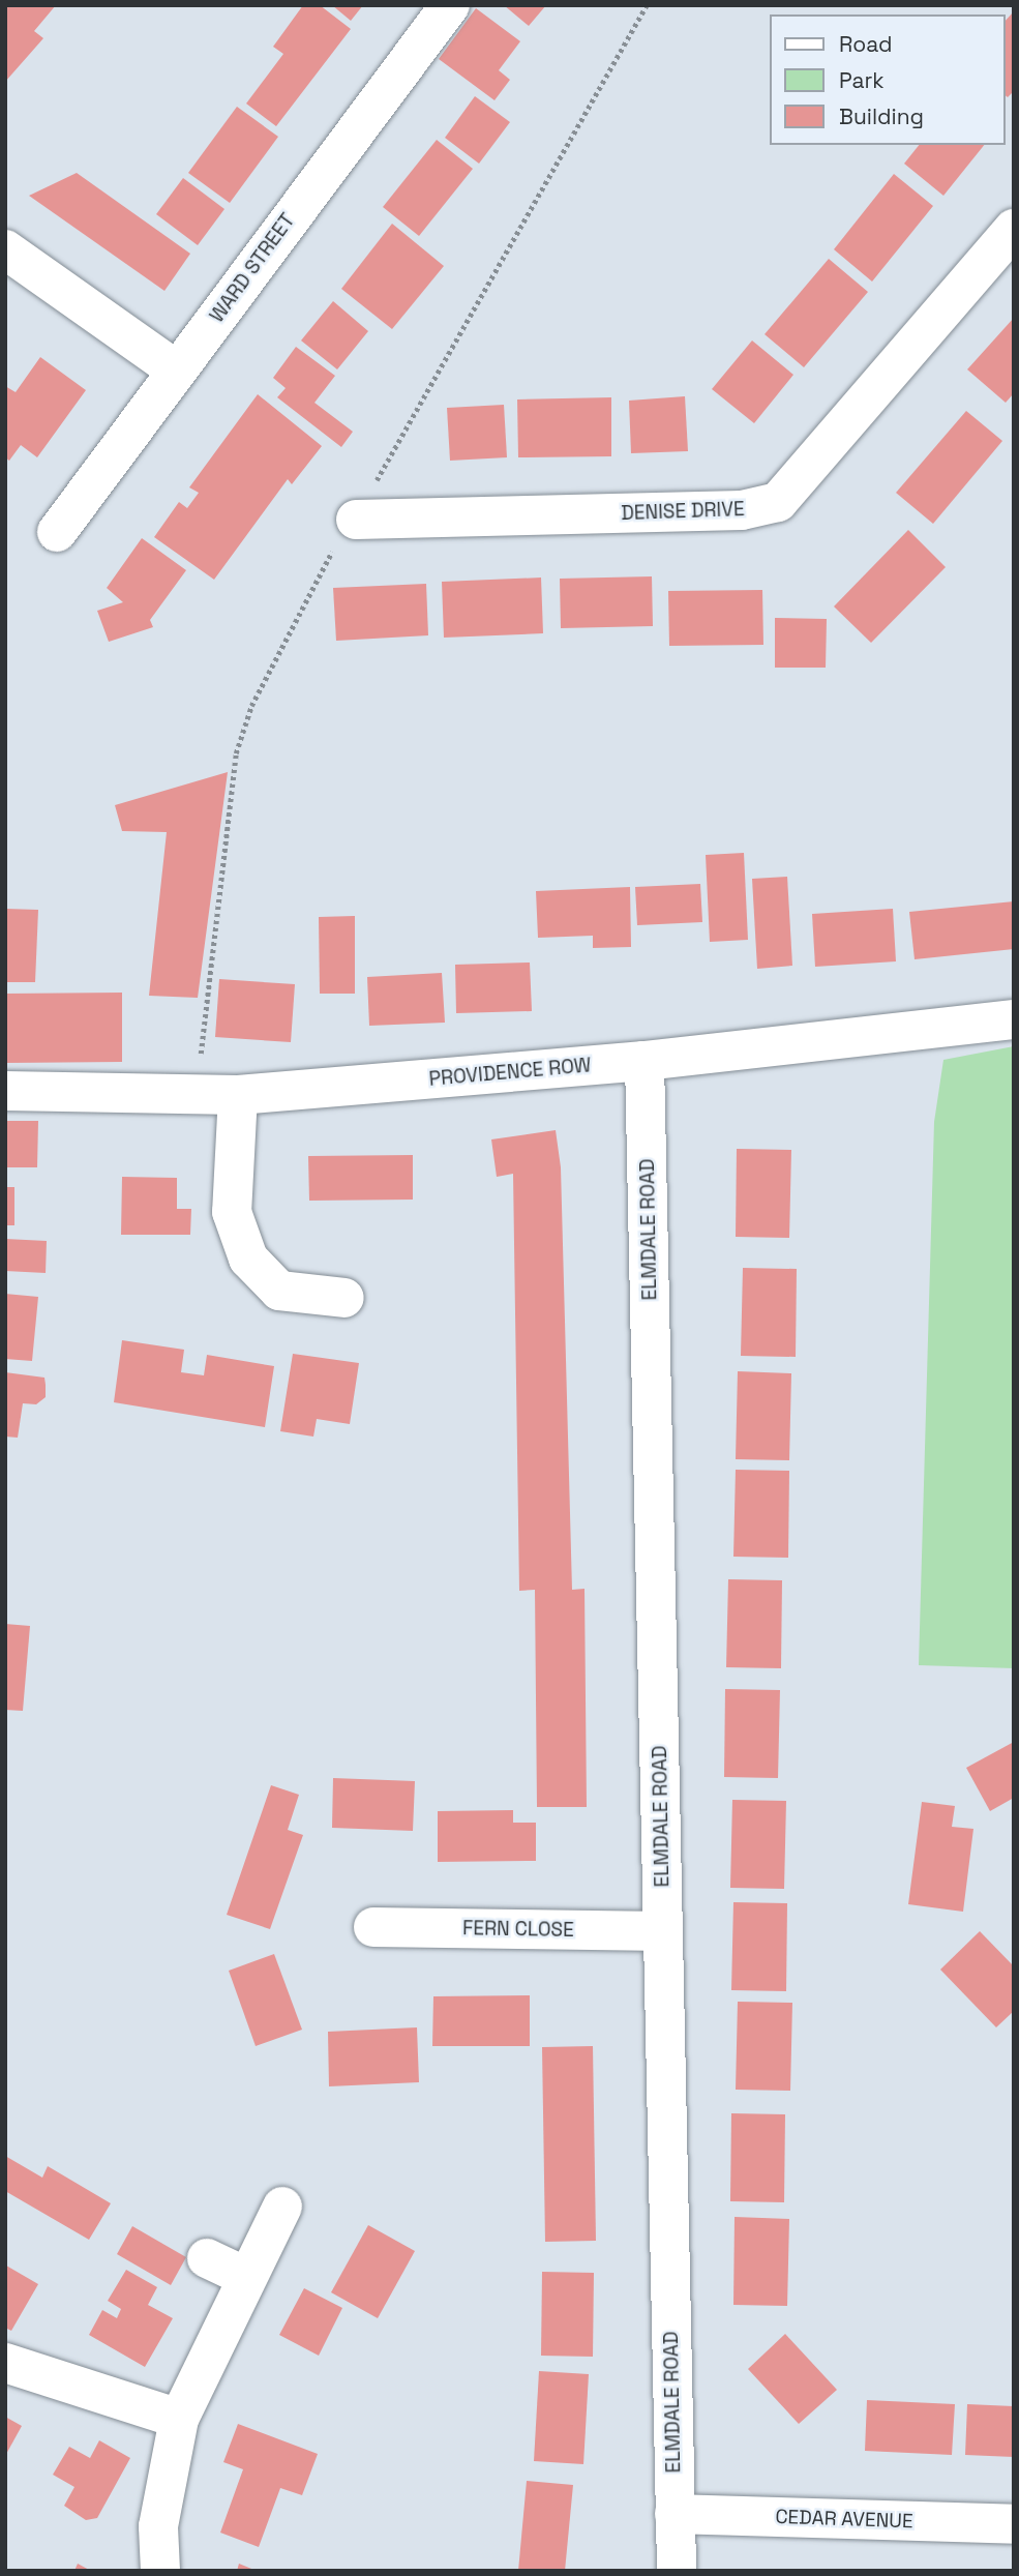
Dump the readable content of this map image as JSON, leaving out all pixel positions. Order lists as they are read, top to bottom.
{
  "streets": {
    "street": [
      "WARD STREET",
      "DENISE DRIVE",
      "PROVIDENCE ROW",
      "ELMDALE ROAD",
      "FERN CLOSE",
      "CEDAR AVENUE"
    ]
  },
  "crossings": [
    ["PROVIDENCE ROW", "ELMDALE ROAD"],
    ["ELMDALE ROAD", "FERN CLOSE"],
    ["ELMDALE ROAD", "CEDAR AVENUE"]
  ],
  "legend": ["Road", "Park", "Building"]
}
